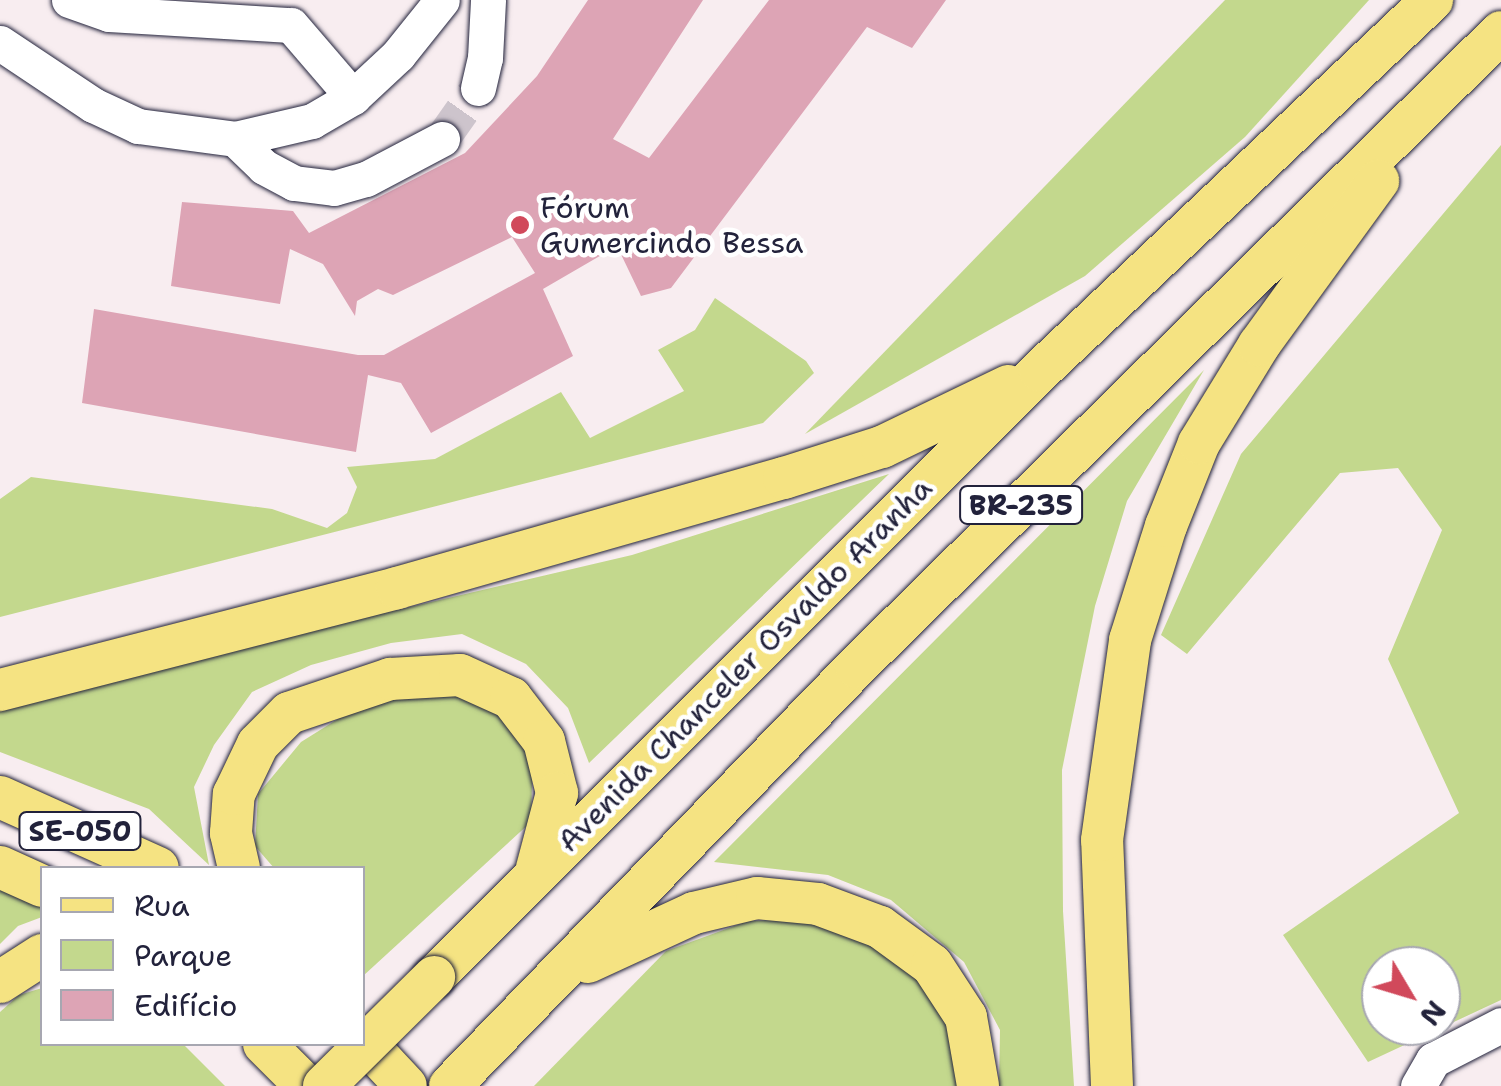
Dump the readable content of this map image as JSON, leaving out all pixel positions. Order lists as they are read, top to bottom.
{
  "streets": {
    "main road": ["BR-235", "Avenida Chanceler Osvaldo Aranha", "SE-050"]
  },
  "places": ["Fórum Gumercindo Bessa"],
  "legend": ["Rua", "Parque", "Edifício"],
  "north": "bottom right"
}
